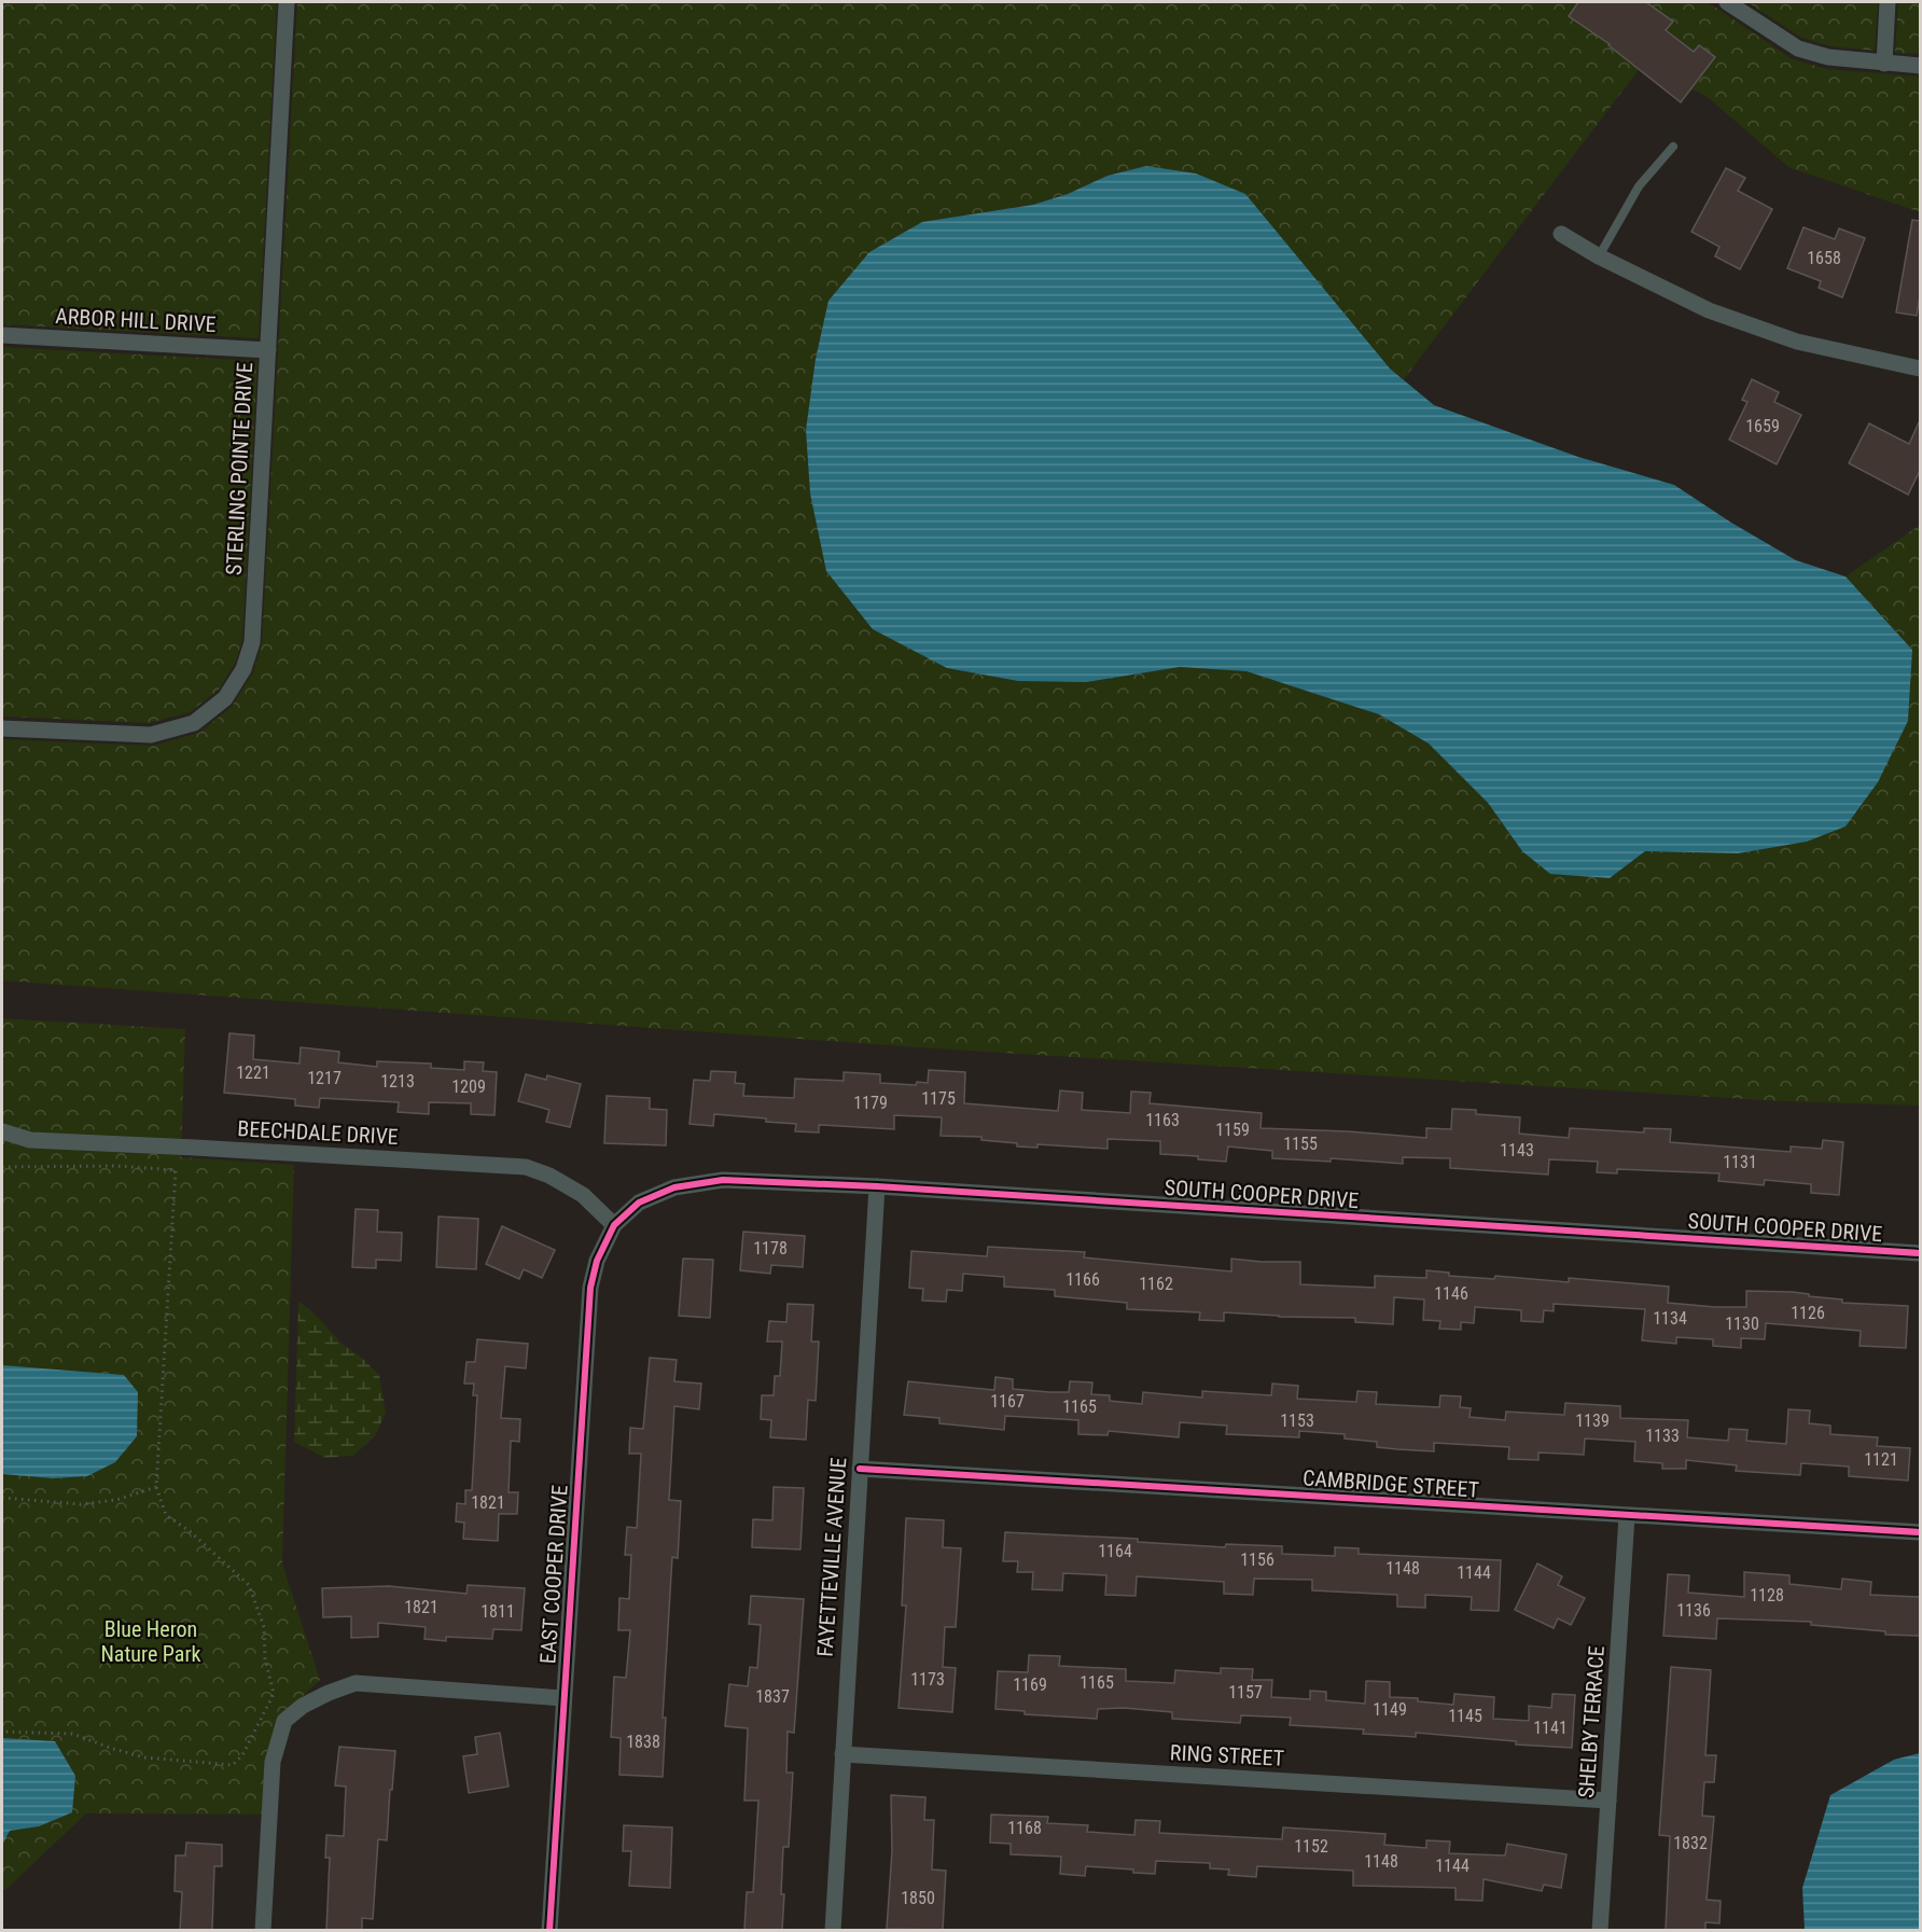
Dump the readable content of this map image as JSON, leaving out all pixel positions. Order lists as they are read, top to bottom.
{
  "streets": {
    "street": [
      "ARBOR HILL DRIVE",
      "STERLING POINTE DRIVE",
      "BEECHDALE DRIVE",
      "SOUTH COOPER DRIVE",
      "CAMBRIDGE STREET",
      "FAYETTEVILLE AVENUE",
      "EAST COOPER DRIVE",
      "SHELBY TERRACE",
      "RING STREET"
    ]
  },
  "crossings": [
    ["ARBOR HILL DRIVE", "STERLING POINTE DRIVE"],
    ["BEECHDALE DRIVE", "SOUTH COOPER DRIVE"],
    ["BEECHDALE DRIVE", "EAST COOPER DRIVE"],
    ["SOUTH COOPER DRIVE", "FAYETTEVILLE AVENUE"],
    ["SOUTH COOPER DRIVE", "EAST COOPER DRIVE"],
    ["CAMBRIDGE STREET", "FAYETTEVILLE AVENUE"],
    ["CAMBRIDGE STREET", "SHELBY TERRACE"],
    ["FAYETTEVILLE AVENUE", "RING STREET"],
    ["SHELBY TERRACE", "RING STREET"]
  ],
  "parks": ["Blue Heron Nature Park"],
  "house_numbers": [
    "1658",
    "1659",
    "1221",
    "1217",
    "1213",
    "1209",
    "1175",
    "1179",
    "1163",
    "1159",
    "1155",
    "1143",
    "1131",
    "1178",
    "1166",
    "1162",
    "1146",
    "1126",
    "1134",
    "1130",
    "1167",
    "1165",
    "1153",
    "1139",
    "1133",
    "1121",
    "1821",
    "1164",
    "1156",
    "1148",
    "1144",
    "1128",
    "1821",
    "1136",
    "1811",
    "1173",
    "1165",
    "1169",
    "1157",
    "1837",
    "1149",
    "1145",
    "1141",
    "1838",
    "1168",
    "1832",
    "1152",
    "1148",
    "1144",
    "1850"
  ]
}
